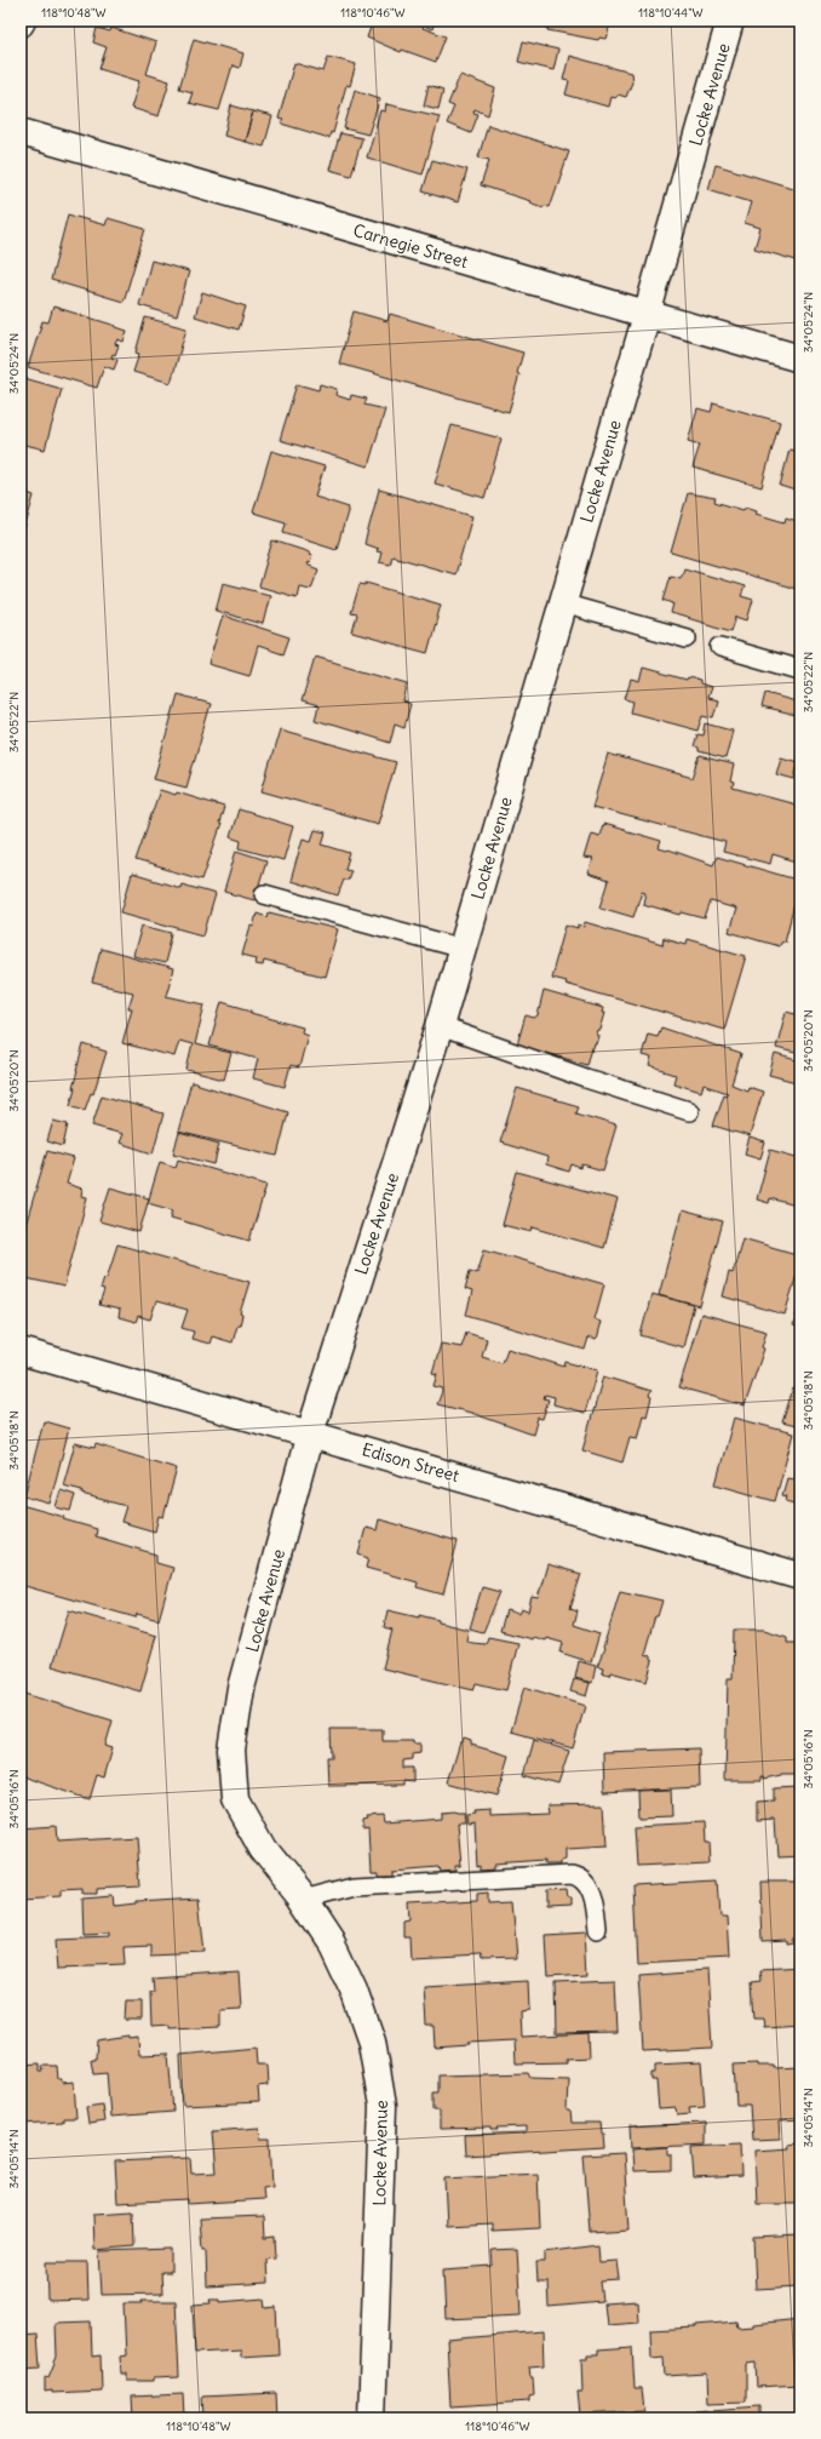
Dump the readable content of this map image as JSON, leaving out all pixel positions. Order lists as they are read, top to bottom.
{
  "streets": {
    "street": ["Locke Avenue", "Carnegie Street", "Edison Street"]
  },
  "crossings": [
    ["Locke Avenue", "Carnegie Street"],
    ["Locke Avenue", "Edison Street"]
  ],
  "coordinates": [
    "118°10'48\"W",
    "118°10'46\"W",
    "118°10'44\"W",
    "34°05'24\"N",
    "34°05'22\"N",
    "34°05'20\"N",
    "34°05'18\"N",
    "34°05'16\"N",
    "34°05'14\"N"
  ]
}
